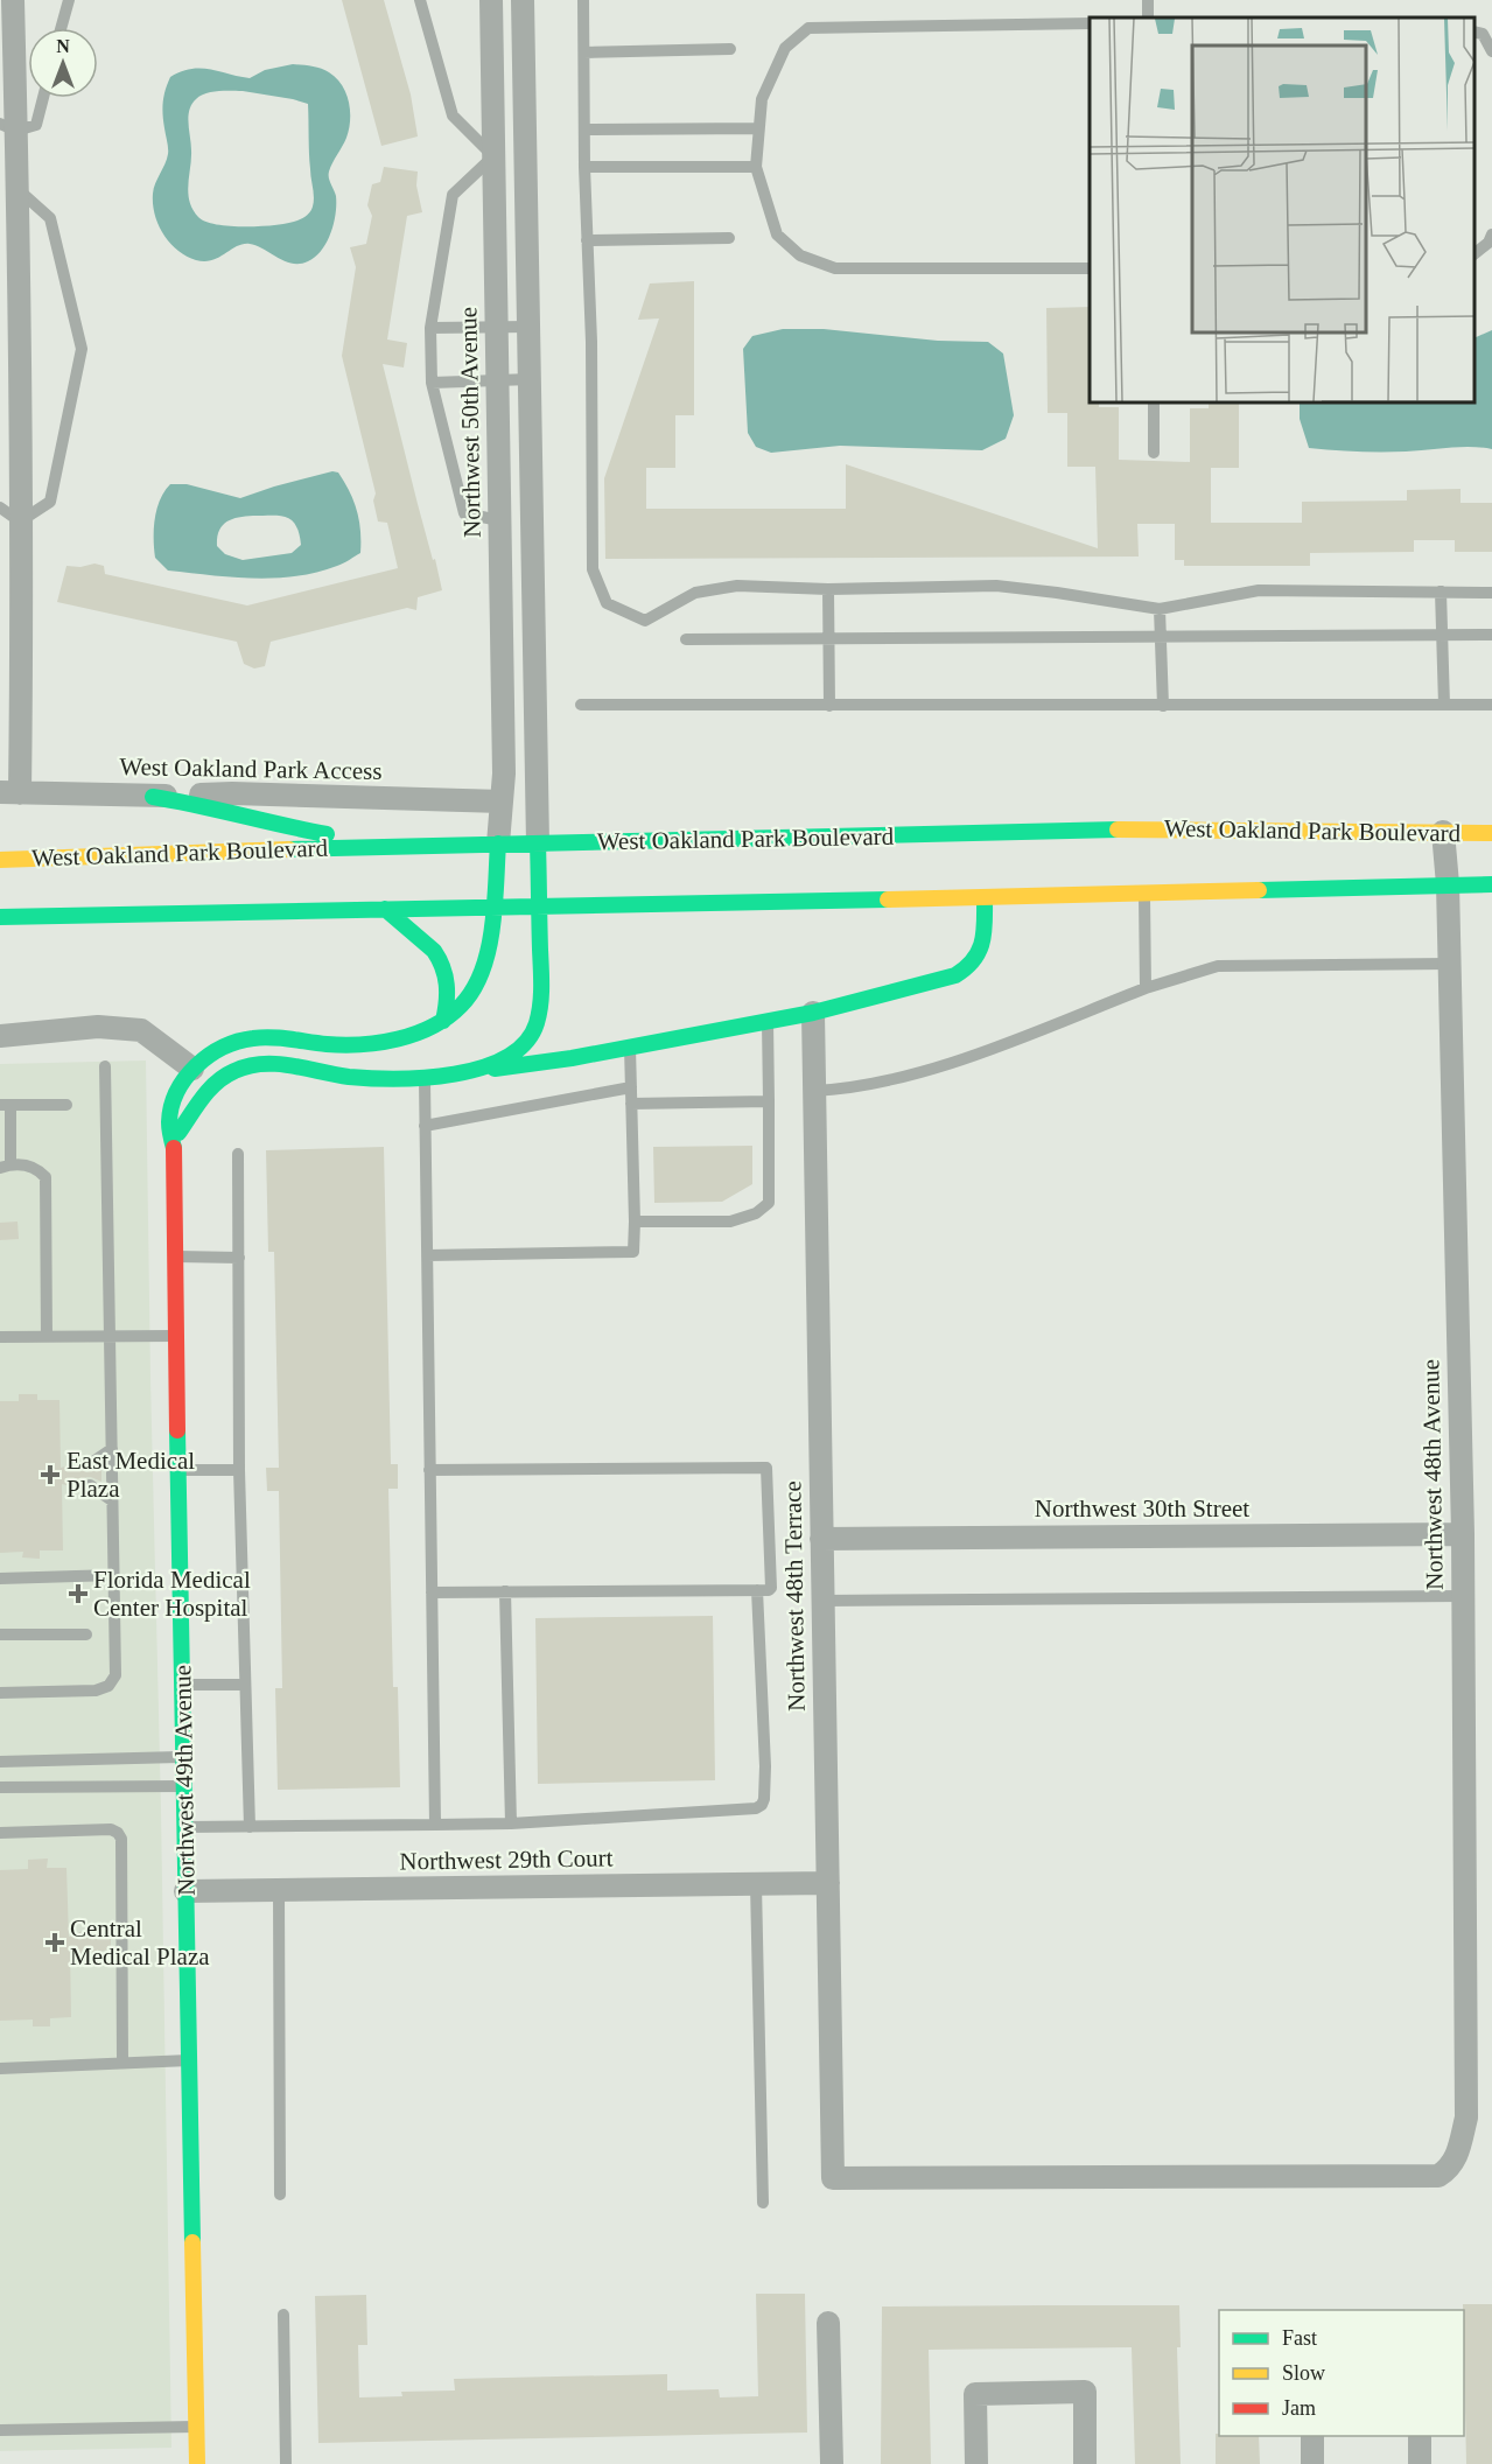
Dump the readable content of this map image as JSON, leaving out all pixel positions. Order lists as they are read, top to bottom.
{
  "streets": {
    "main road": ["West Oakland Park Boulevard", "Northwest 49th Avenue"],
    "street": [
      "Northwest 50th Avenue",
      "West Oakland Park Access",
      "Northwest 48th Avenue",
      "Northwest 30th Street",
      "Northwest 48th Terrace",
      "Northwest 29th Court"
    ]
  },
  "crossings": [
    ["Northwest 50th Avenue", "West Oakland Park Access"],
    ["Northwest 50th Avenue", "West Oakland Park Boulevard"],
    ["Northwest 50th Avenue", "Northwest 49th Avenue"],
    ["West Oakland Park Boulevard", "Northwest 48th Avenue"],
    ["West Oakland Park Boulevard", "Northwest 49th Avenue"],
    ["Northwest 48th Avenue", "Northwest 30th Street"],
    ["Northwest 48th Avenue", "Northwest 48th Terrace"],
    ["Northwest 30th Street", "Northwest 48th Terrace"],
    ["Northwest 48th Terrace", "Northwest 29th Court"],
    ["Northwest 49th Avenue", "Northwest 29th Court"]
  ],
  "places": {
    "health": ["East Medical Plaza", "Florida Medical Center Hospital", "Central Medical Plaza"]
  },
  "legend": ["Fast", "Slow", "Jam"],
  "north": "top"
}
